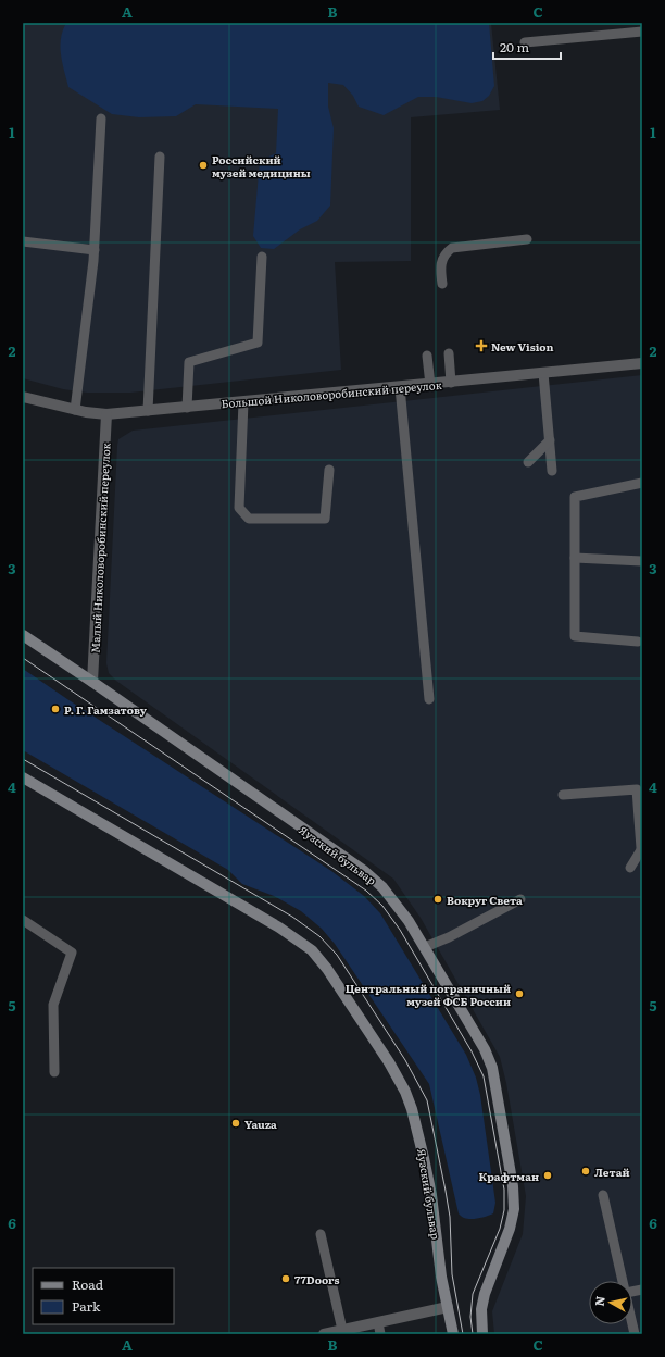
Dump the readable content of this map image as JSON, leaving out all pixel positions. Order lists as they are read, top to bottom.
{
  "streets": {
    "main road": ["Яузский бульвар"],
    "street": ["Большой Николоворобинский переулок", "Малый Николоворобинский переулок"]
  },
  "crossings": [
    ["Большой Николоворобинский переулок", "Малый Николоворобинский переулок"],
    ["Малый Николоворобинский переулок", "Яузский бульвар"]
  ],
  "places": {
    "other": [
      "Российский музей медицины",
      "Р. Г. Гамзатову",
      "Вокруг Света",
      "Центральный пограничный музей ФСБ России",
      "Yauza",
      "Летай",
      "Крафтман",
      "77Doors"
    ],
    "health": ["New Vision"]
  },
  "legend": ["Road", "Park"],
  "scale_bar": "20 m",
  "north": "left",
  "grid": {
    "columns": ["A", "B", "C"],
    "rows": [
      "1",
      "2",
      "3",
      "4",
      "5",
      "6"
    ]
  }
}
